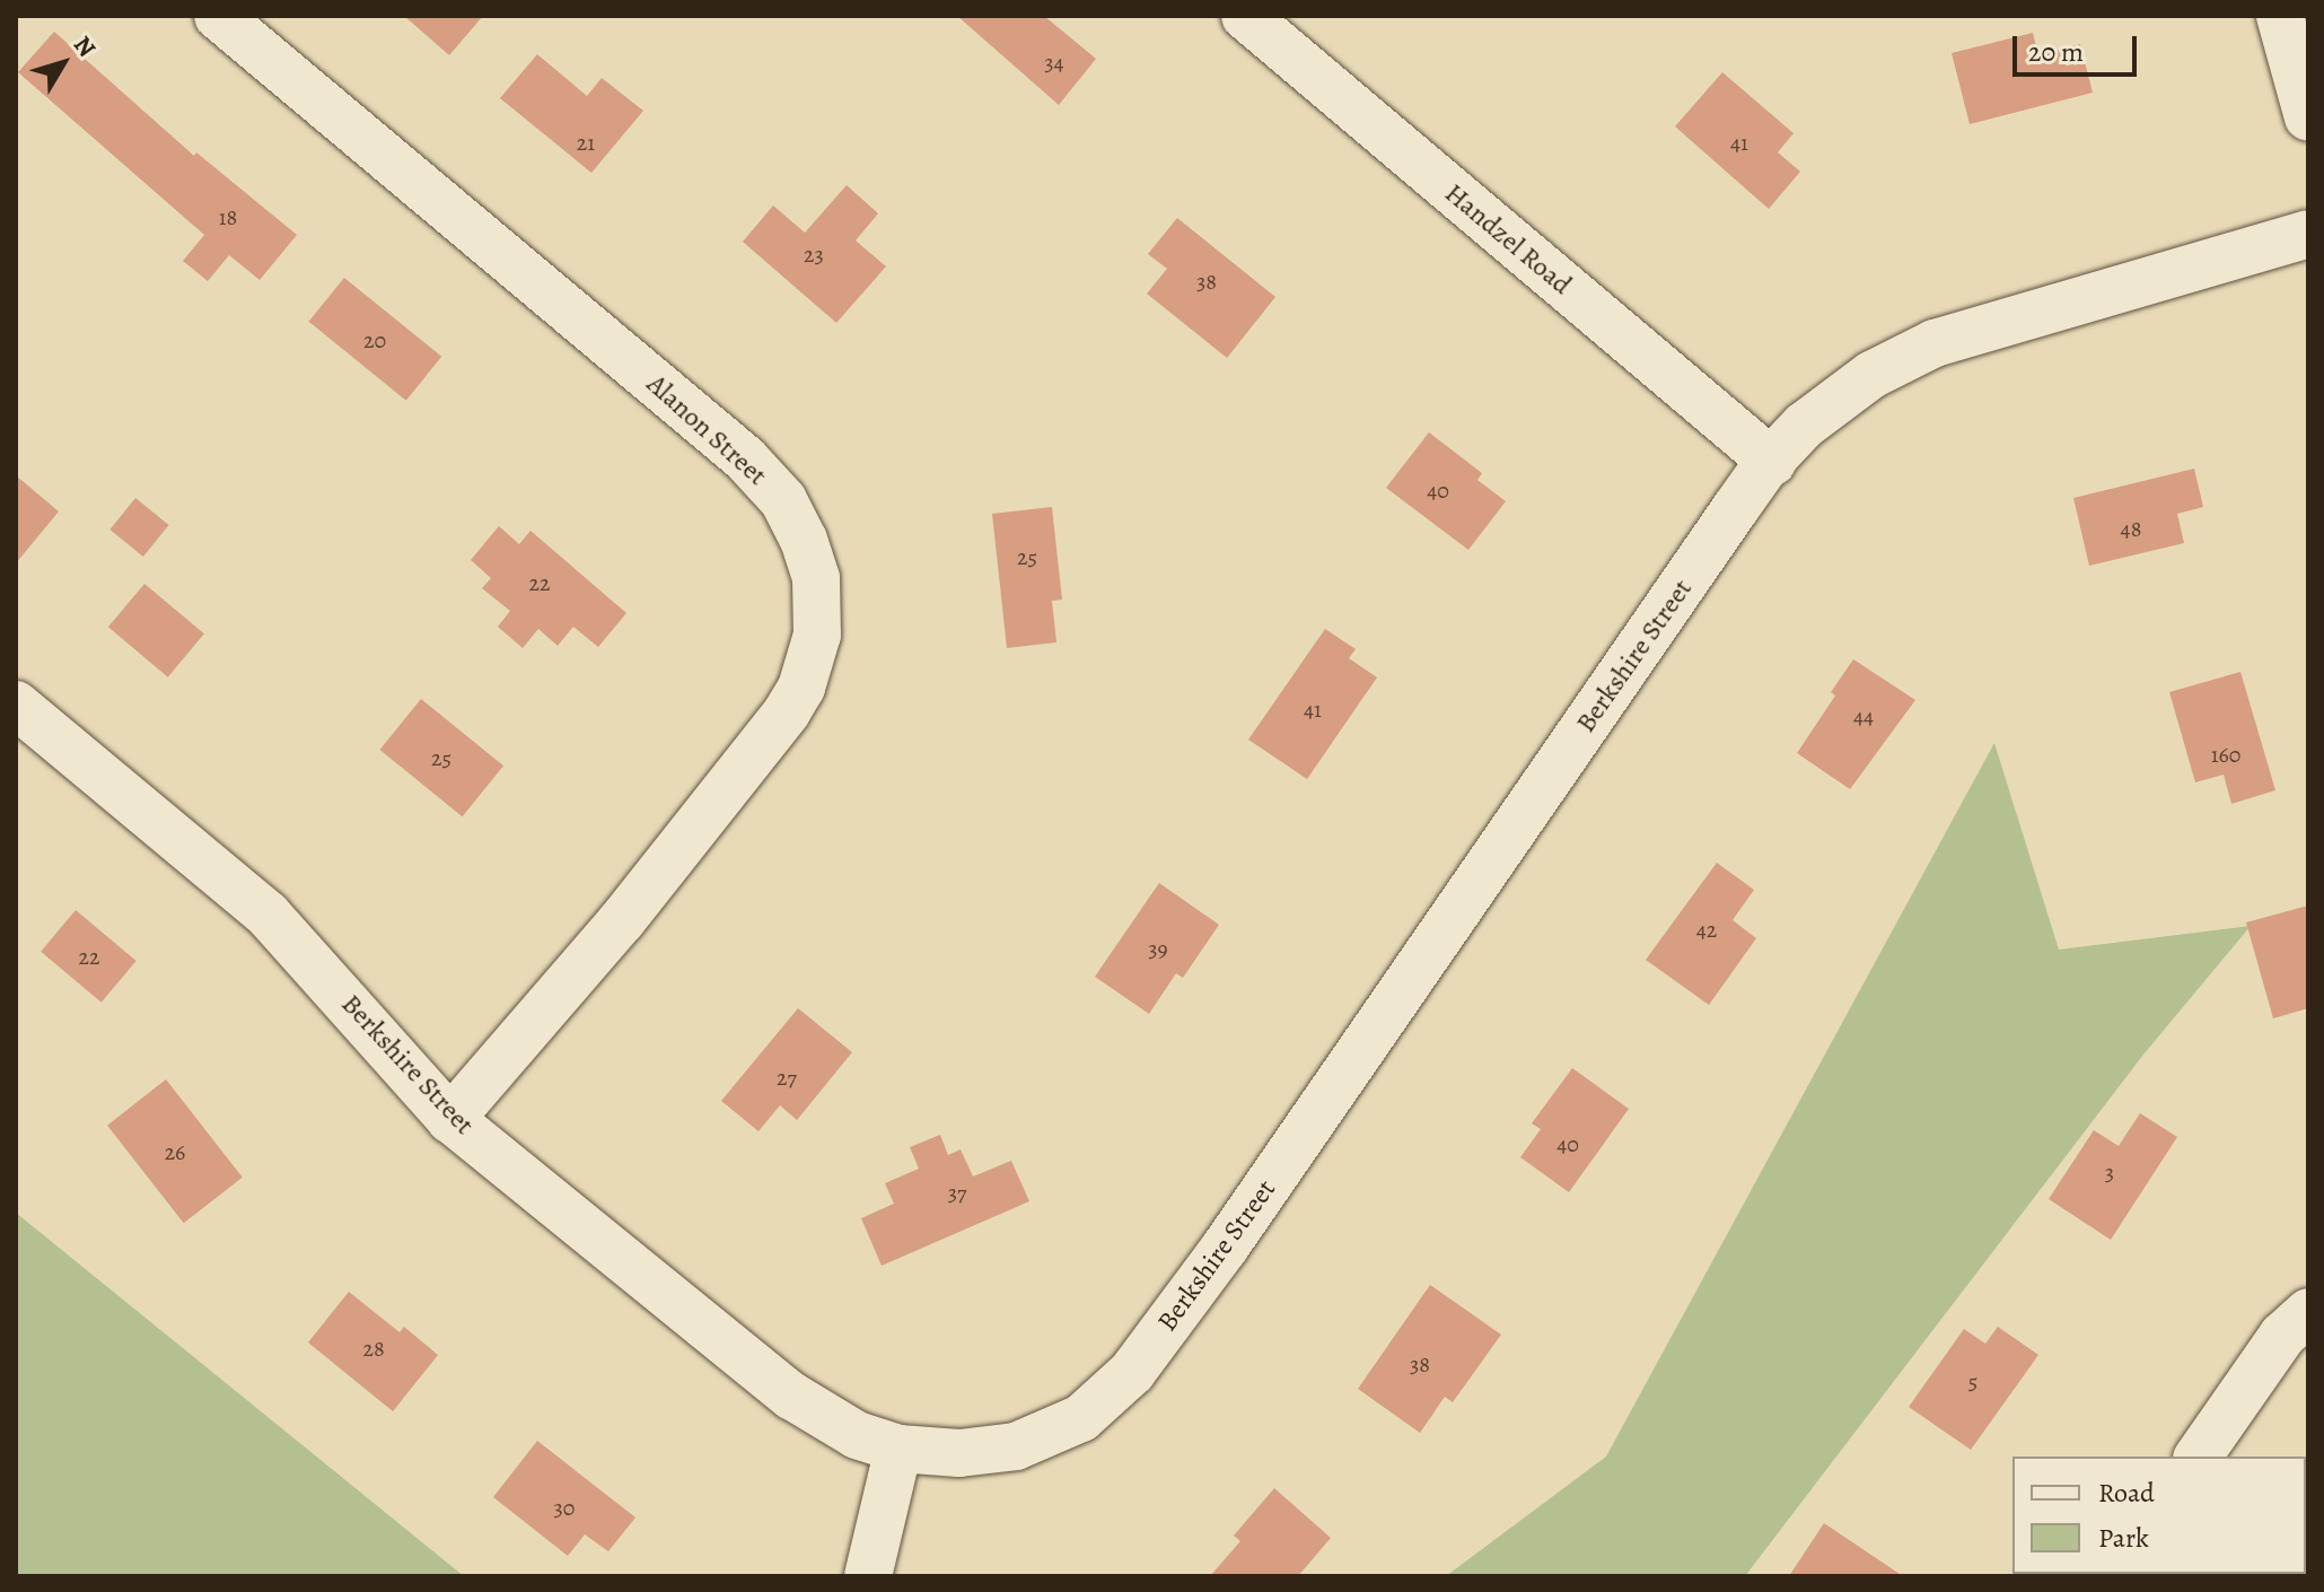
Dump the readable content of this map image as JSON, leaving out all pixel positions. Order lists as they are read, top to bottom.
{
  "streets": {
    "street": ["Handzel Road", "Alanon Street", "Berkshire Street"]
  },
  "crossings": [
    ["Handzel Road", "Berkshire Street"],
    ["Alanon Street", "Berkshire Street"]
  ],
  "house_numbers": [
    "34",
    "21",
    "41",
    "18",
    "23",
    "38",
    "20",
    "40",
    "48",
    "25",
    "22",
    "41",
    "44",
    "160",
    "25",
    "42",
    "39",
    "22",
    "27",
    "40",
    "26",
    "3",
    "37",
    "28",
    "38",
    "5",
    "30"
  ],
  "legend": ["Road", "Park"],
  "scale_bar": "20 m",
  "north": "top right"
}
